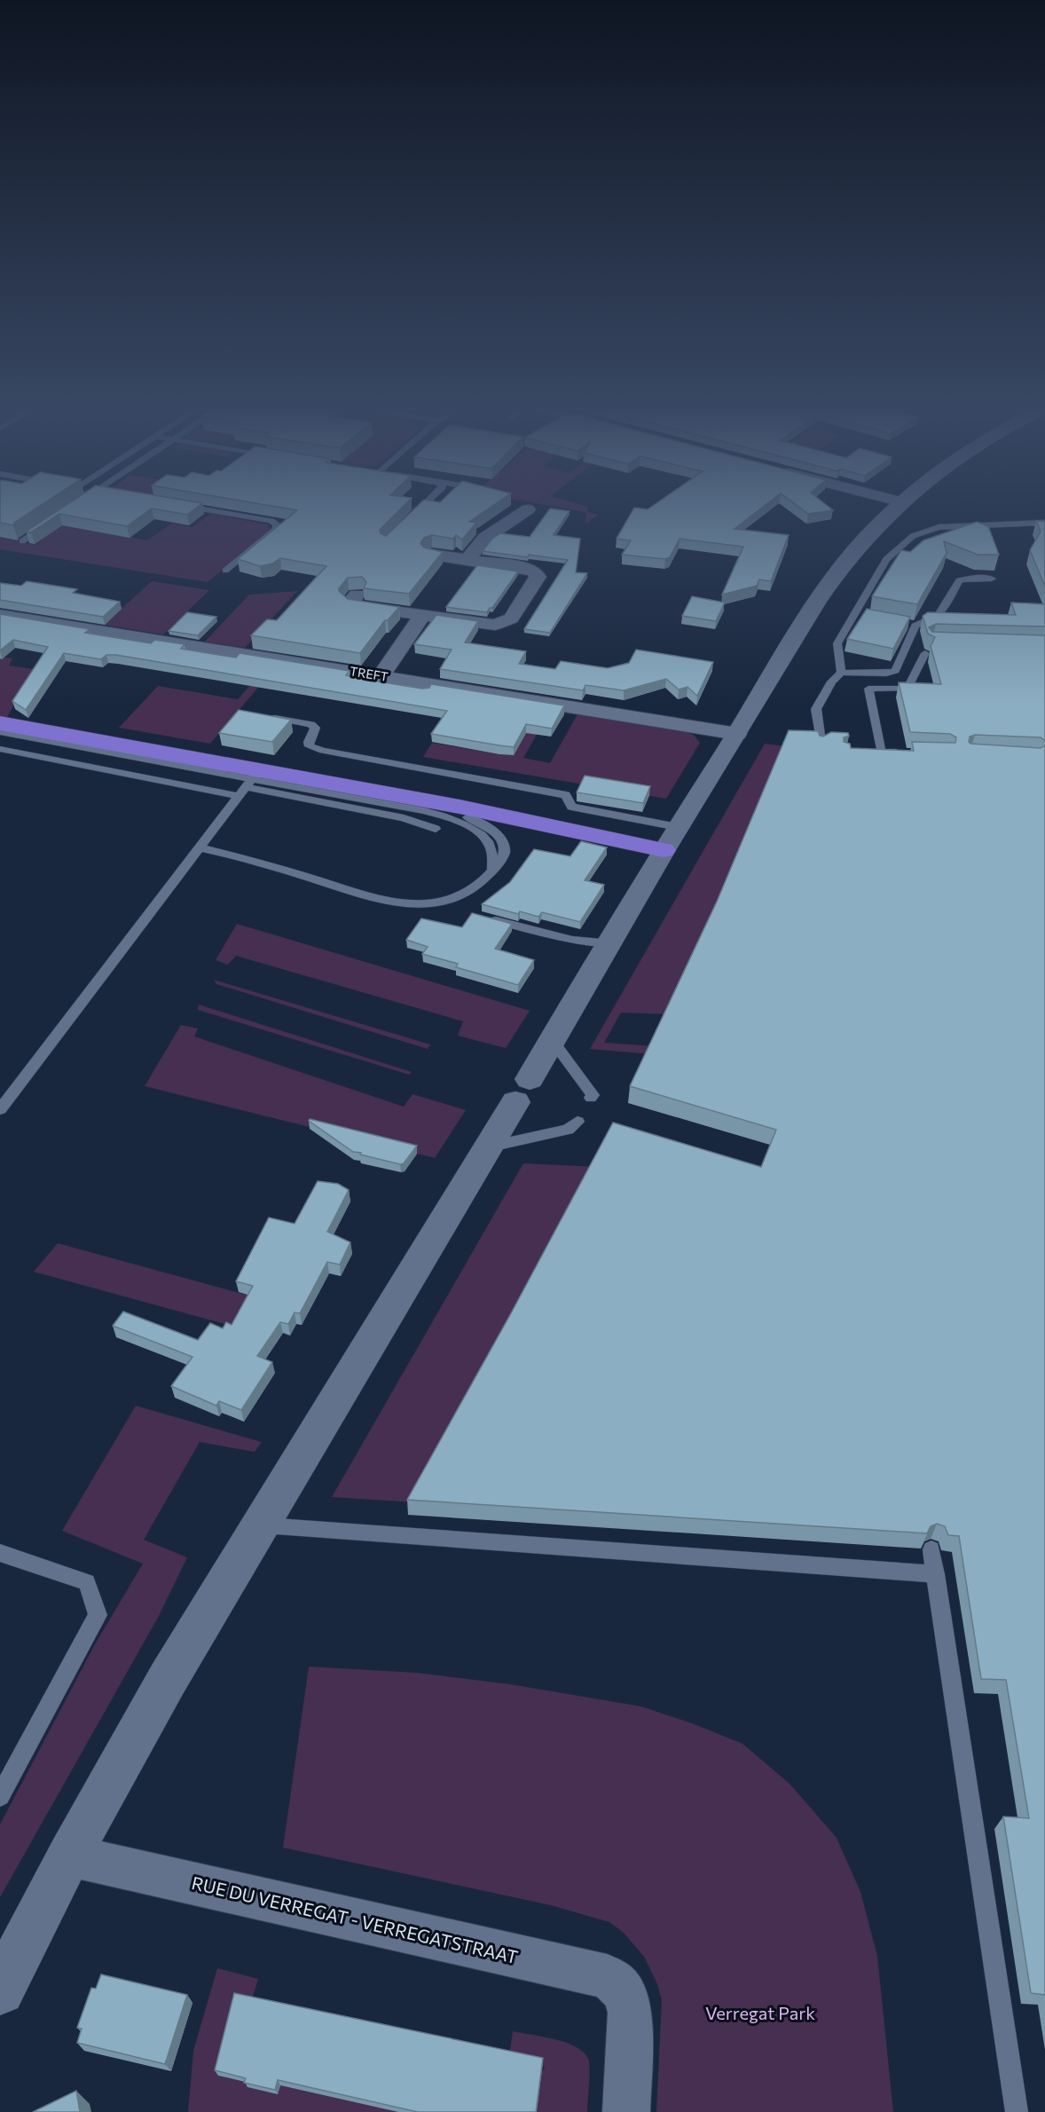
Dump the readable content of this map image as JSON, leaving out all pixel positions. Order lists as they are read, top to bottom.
{
  "streets": {
    "street": ["TREFT", "RUE DU VERREGAT - VERREGATSTRAAT"]
  },
  "parks": ["Verregat Park"]
}
